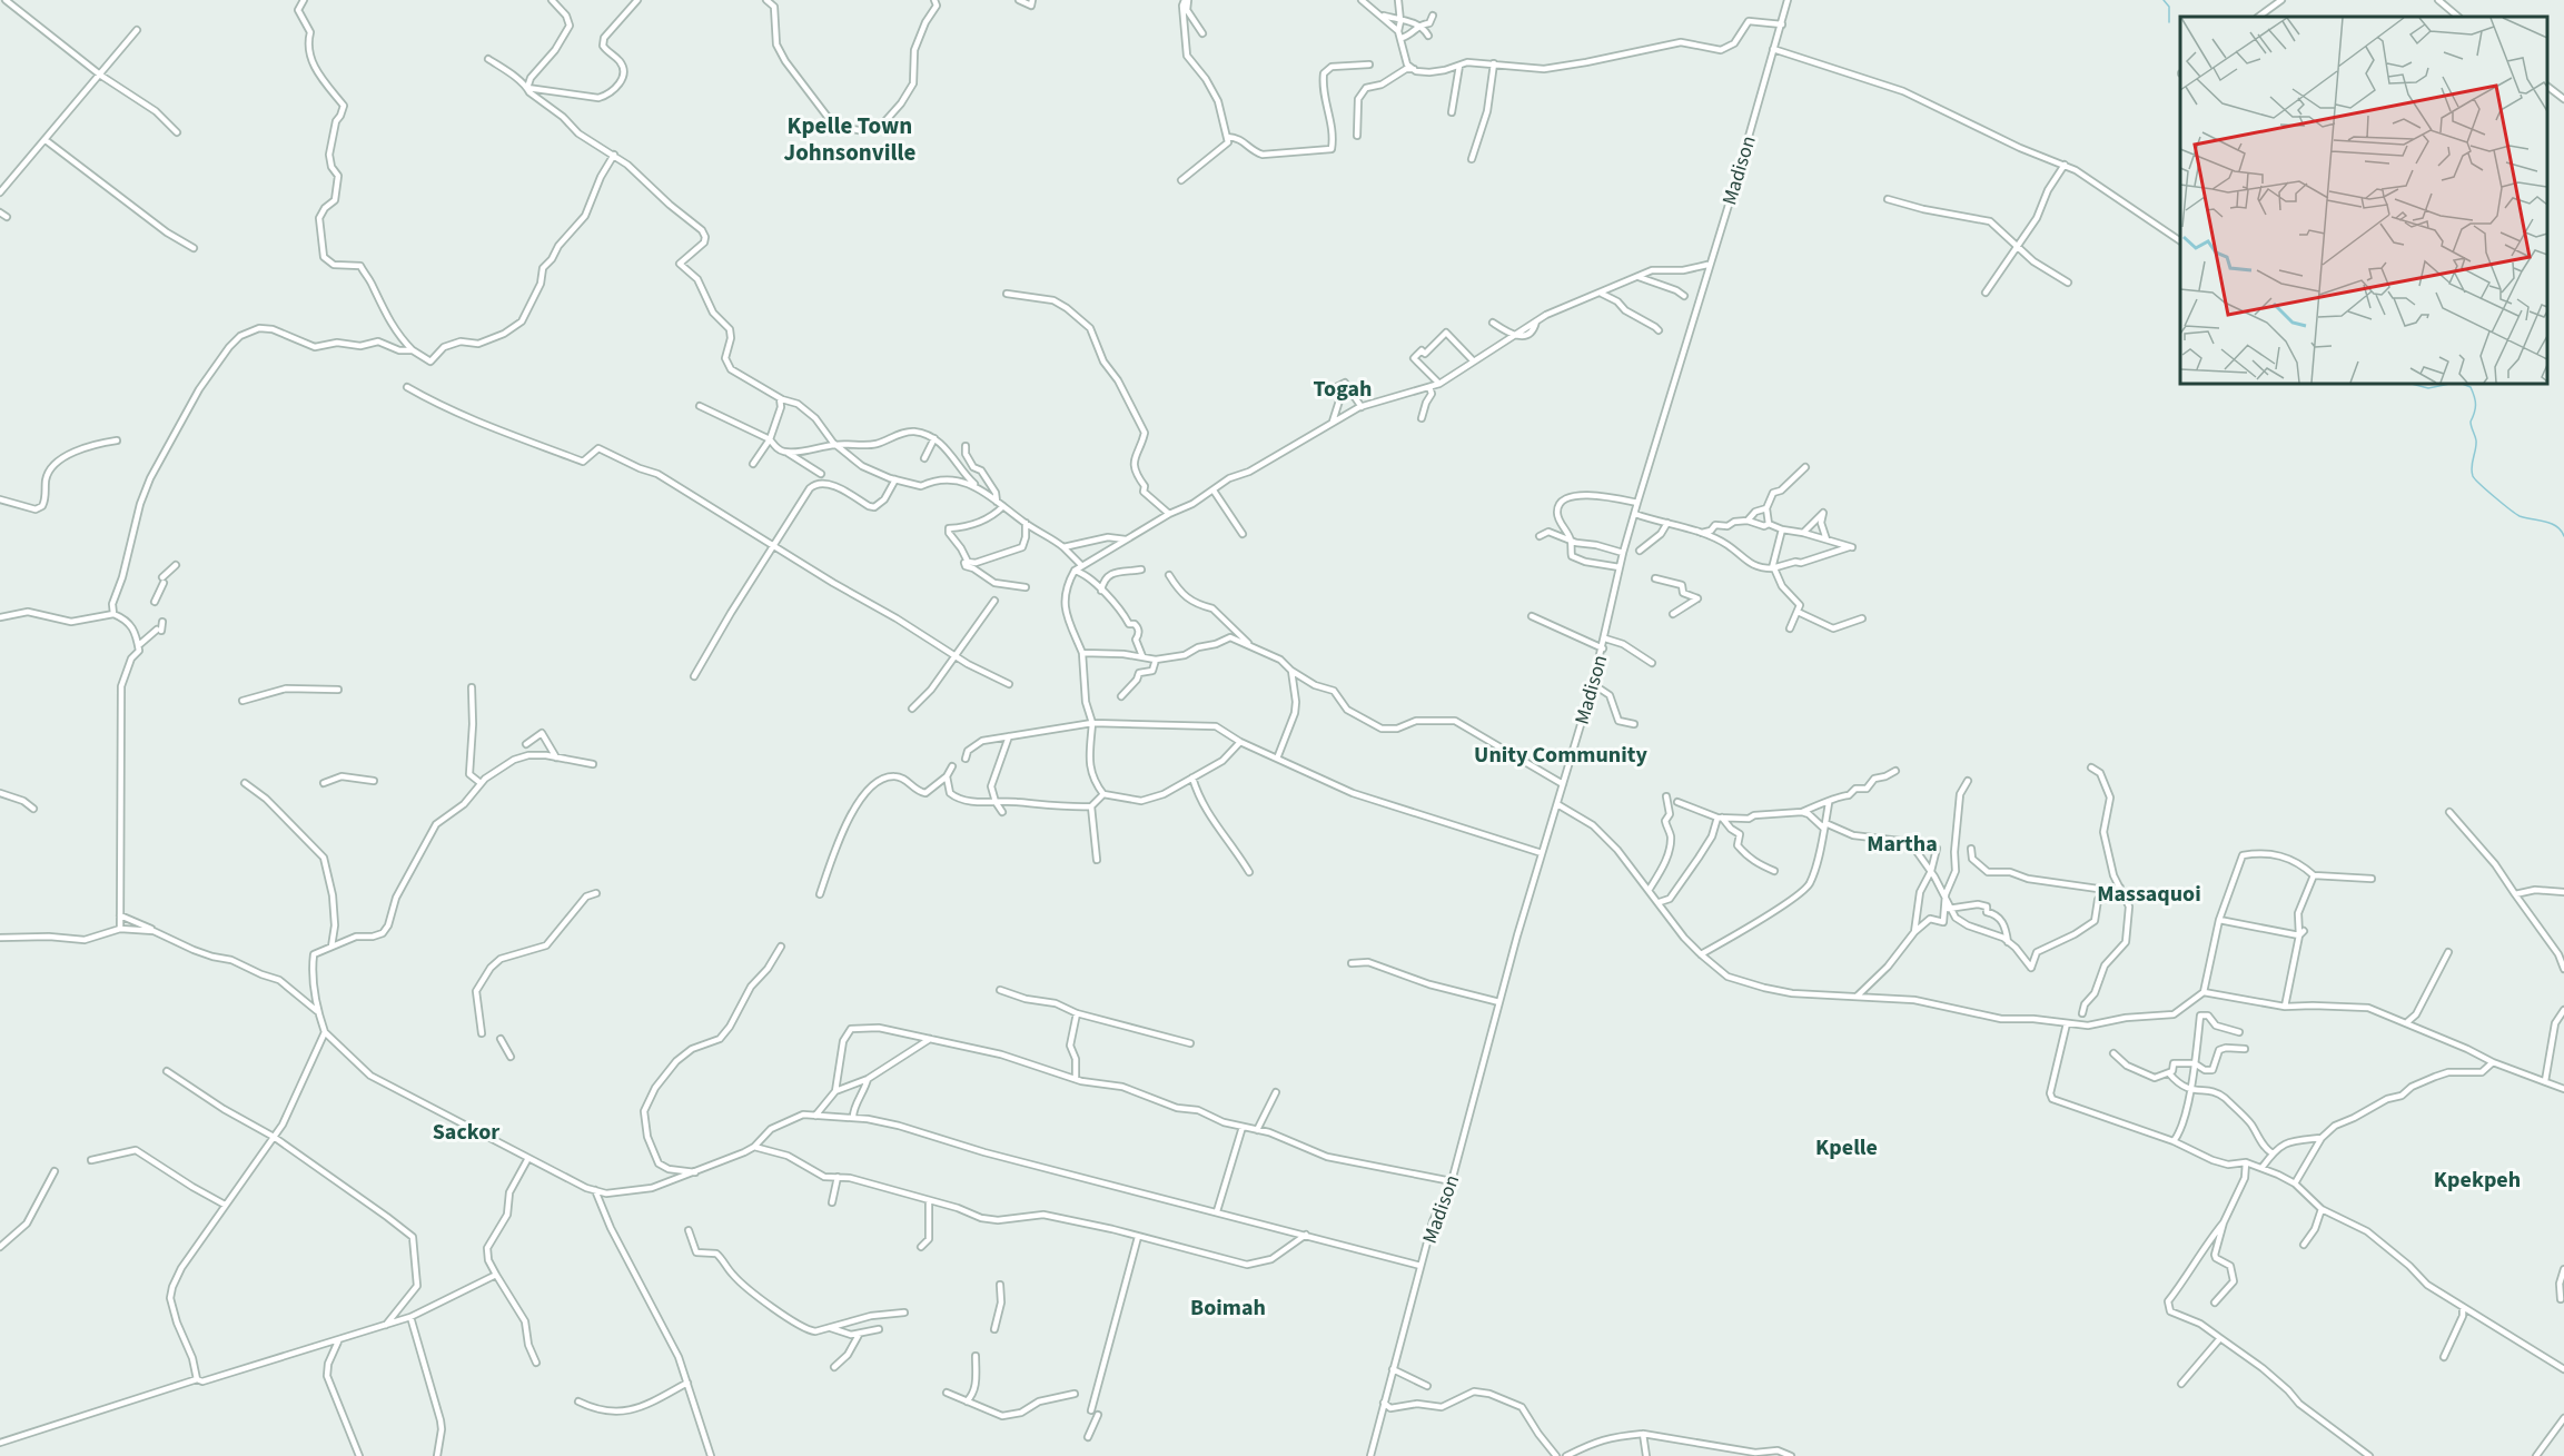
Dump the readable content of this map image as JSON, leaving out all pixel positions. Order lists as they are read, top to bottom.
{
  "streets": {
    "street": ["Madison"]
  },
  "districts": [
    "Kpelle Town Johnsonville",
    "Togah",
    "Unity Community",
    "Martha",
    "Massaquoi",
    "Sackor",
    "Kpelle",
    "Kpekpeh",
    "Boimah"
  ]
}
